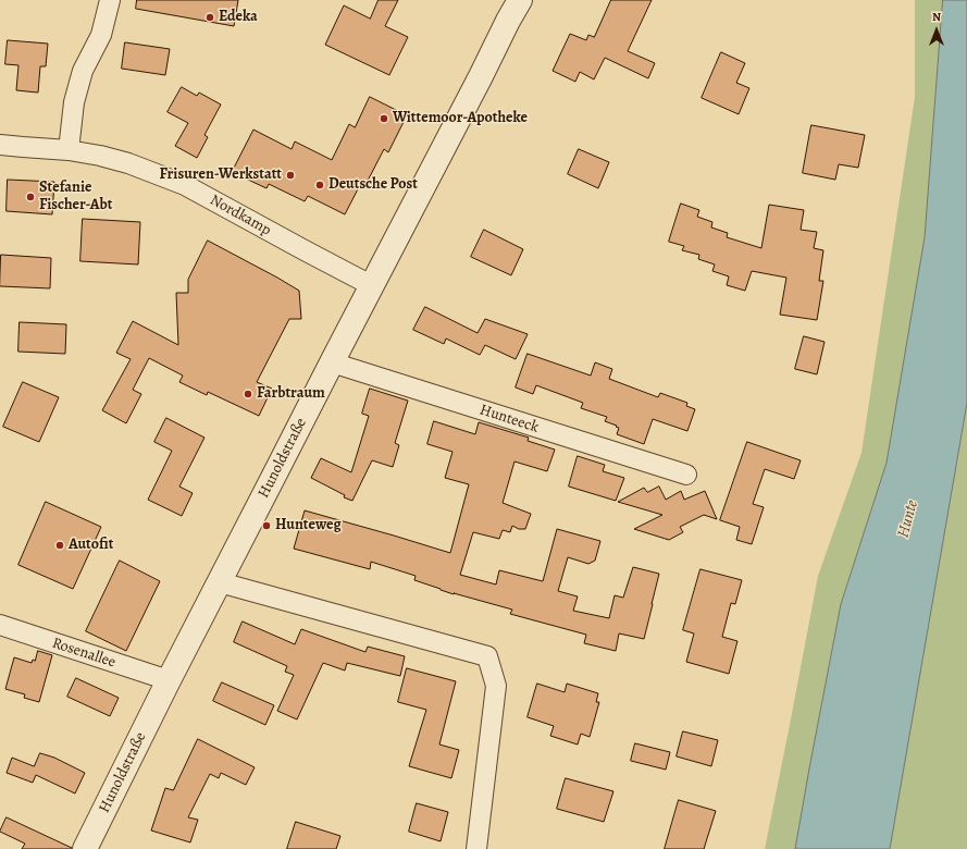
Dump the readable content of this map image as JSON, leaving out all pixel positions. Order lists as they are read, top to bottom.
{
  "streets": {
    "street": [
      "Nordkamp",
      "Hunteeck",
      "Hunoldstraße",
      "Rosenallee"
    ]
  },
  "crossings": [
    ["Nordkamp", "Hunoldstraße"],
    ["Hunteeck", "Hunoldstraße"],
    ["Hunoldstraße", "Rosenallee"]
  ],
  "water": ["Hunte"],
  "places": [
    "Edeka",
    "Wittemoor-Apotheke",
    "Frisuren-Werkstatt",
    "Deutsche Post",
    "Stefanie Fischer-Abt",
    "Farbtraum",
    "Hunteweg",
    "Autofit"
  ],
  "north": "top"
}
